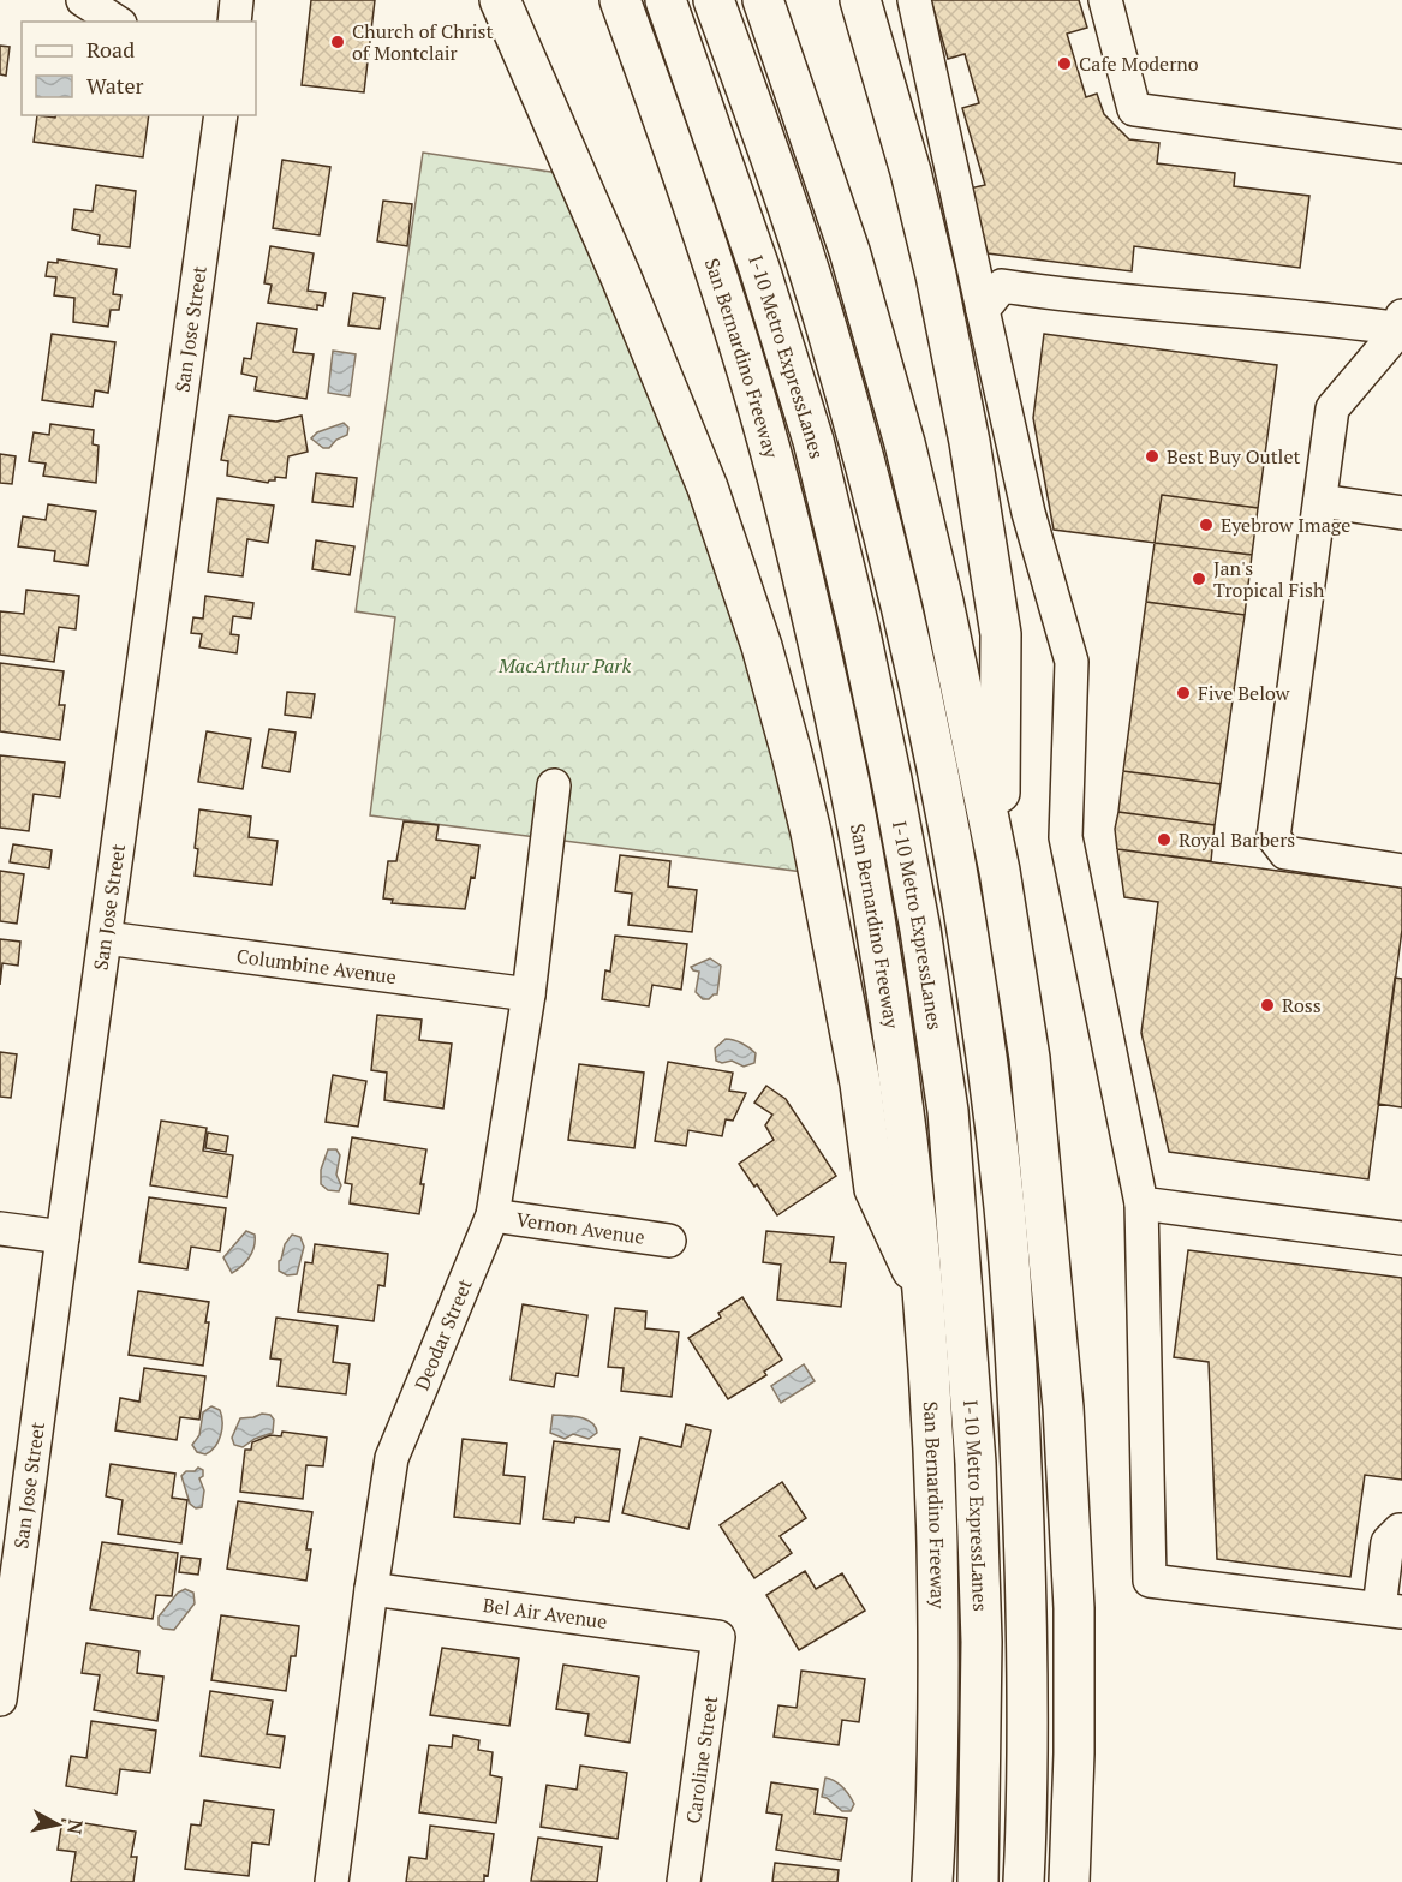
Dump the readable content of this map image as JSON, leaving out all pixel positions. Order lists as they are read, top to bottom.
{
  "streets": {
    "highway": ["I-10 Metro ExpressLanes", "San Bernardino Freeway"],
    "street": [
      "San Jose Street",
      "Columbine Avenue",
      "Vernon Avenue",
      "Deodar Street",
      "Bel Air Avenue",
      "Caroline Street"
    ]
  },
  "crossings": [
    ["San Jose Street", "Columbine Avenue"],
    ["Columbine Avenue", "Deodar Street"],
    ["Vernon Avenue", "Deodar Street"],
    ["Deodar Street", "Bel Air Avenue"],
    ["Bel Air Avenue", "Caroline Street"]
  ],
  "parks": ["MacArthur Park"],
  "places": [
    "Church of Christ of Montclair",
    "Cafe Moderno",
    "Best Buy Outlet",
    "Eyebrow Image",
    "Jan's Tropical Fish",
    "Five Below",
    "Royal Barbers",
    "Ross"
  ],
  "legend": ["Road", "Water"],
  "north": "right"
}
